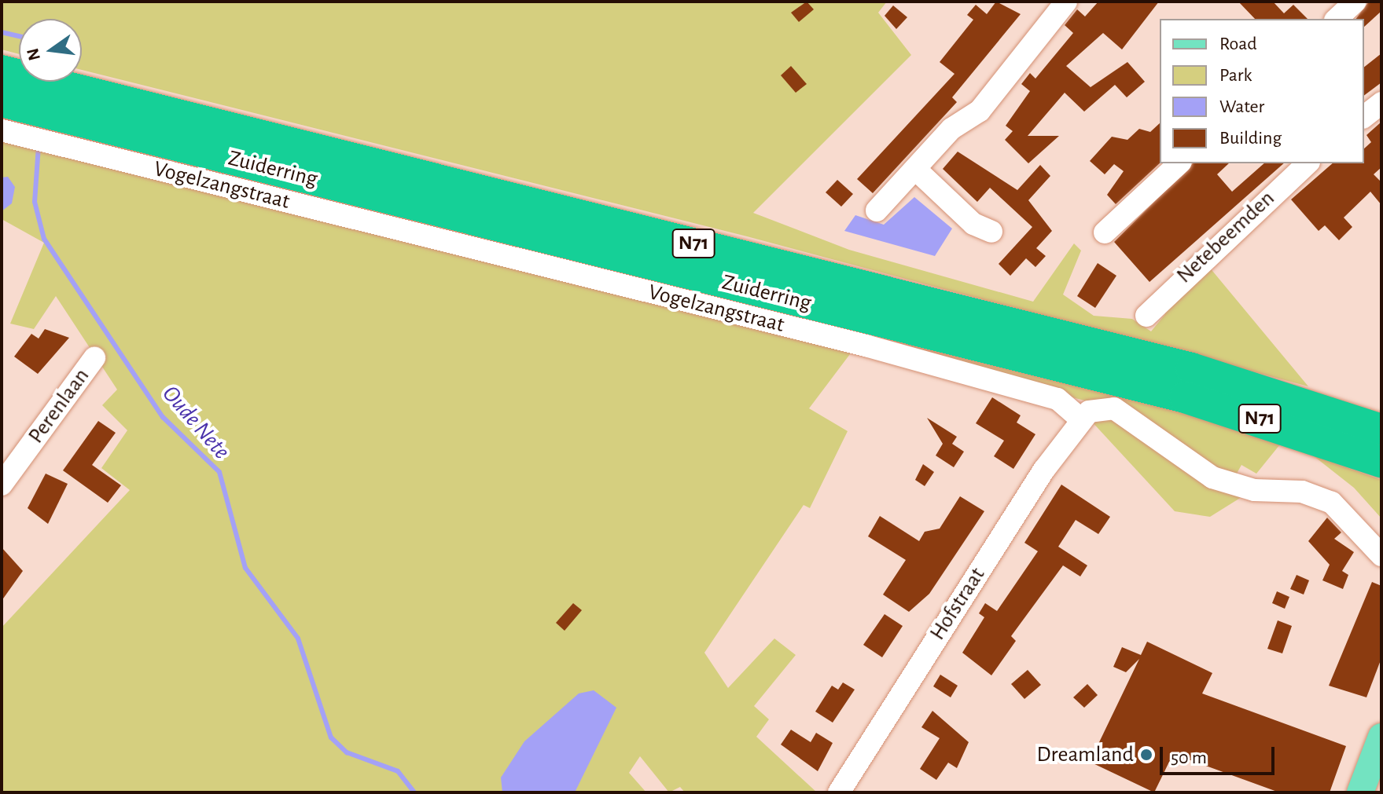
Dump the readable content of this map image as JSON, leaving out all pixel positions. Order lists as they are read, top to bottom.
{
  "streets": {
    "highway": ["Zuiderring", "N71"],
    "street": [
      "Vogelzangstraat",
      "Netebeemden",
      "Perenlaan",
      "Hofstraat"
    ]
  },
  "crossings": [
    ["Vogelzangstraat", "Hofstraat"]
  ],
  "water": ["Oude Nete"],
  "places": ["Dreamland"],
  "legend": [
    "Road",
    "Park",
    "Water",
    "Building"
  ],
  "scale_bar": "50 m",
  "north": "left"
}
